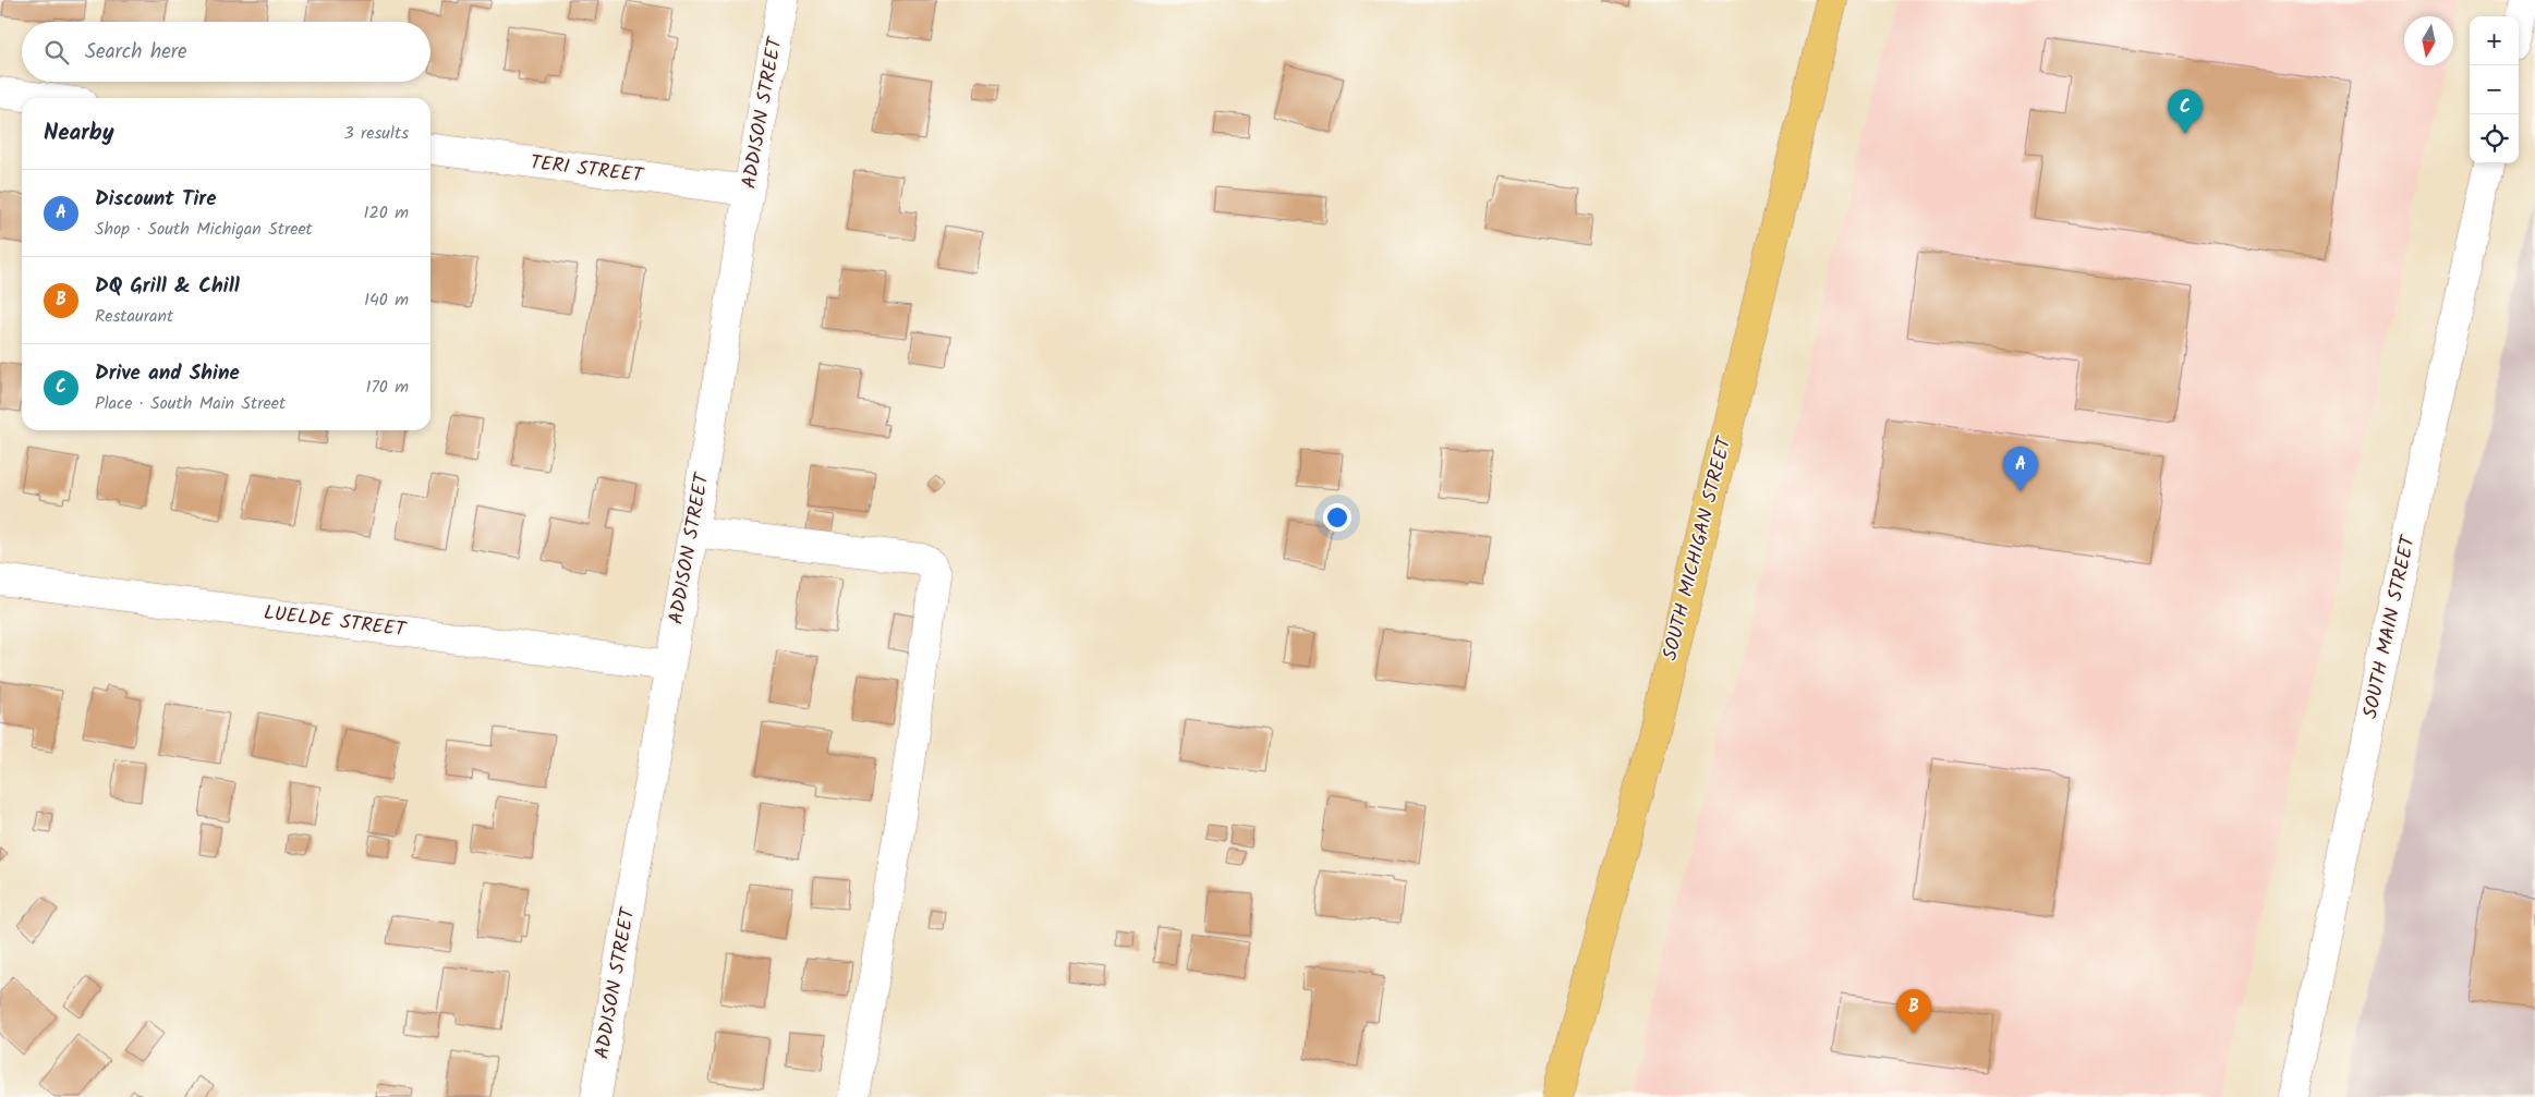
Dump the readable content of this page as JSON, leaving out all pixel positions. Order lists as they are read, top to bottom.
{
  "streets": {
    "main road": ["SOUTH MICHIGAN STREET"],
    "street": [
      "ADDISON STREET",
      "TERI STREET",
      "LUELDE STREET",
      "SOUTH MAIN STREET"
    ]
  },
  "crossings": [
    ["ADDISON STREET", "TERI STREET"],
    ["ADDISON STREET", "LUELDE STREET"]
  ],
  "north": "bottom",
  "page": {
    "map_buttons": ["+", "−"],
    "search": "Search here",
    "pins": ["C", "A", "B"],
    "heading": ["Nearby", "3 results"],
    "list": [
      {
        "mark": "A",
        "name": "Discount Tire",
        "note": "Shop · South Michigan Street",
        "value": "120 m"
      },
      {
        "mark": "B",
        "name": "DQ Grill & Chill",
        "note": "Restaurant",
        "value": "140 m"
      },
      {
        "mark": "C",
        "name": "Drive and Shine",
        "note": "Place · South Main Street",
        "value": "170 m"
      }
    ]
  }
}
